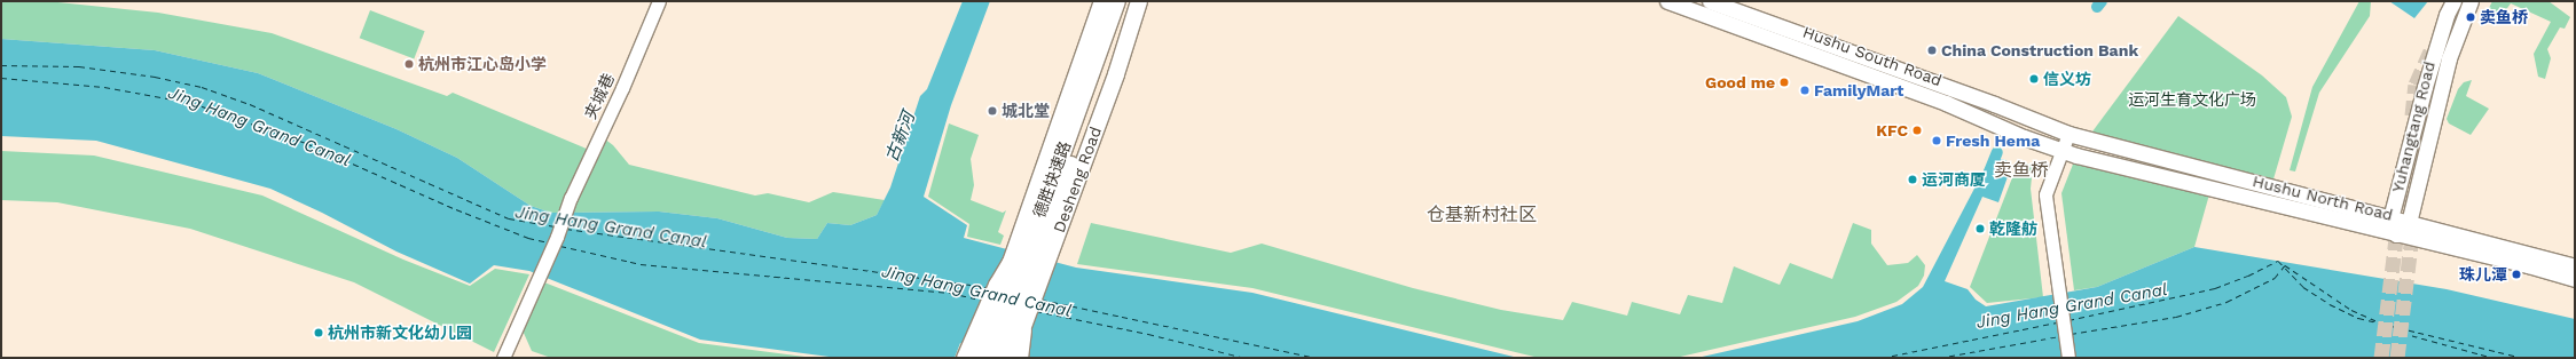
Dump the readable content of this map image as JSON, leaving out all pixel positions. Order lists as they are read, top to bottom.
{
  "streets": {
    "highway": ["德胜快速路"],
    "main road": [
      "Hushu South Road",
      "Yuhangtang Road",
      "Desheng Road",
      "Hushu North Road"
    ],
    "street": ["夹城巷"]
  },
  "crossings": [
    ["Hushu South Road", "Hushu North Road"],
    ["Yuhangtang Road", "Hushu North Road"]
  ],
  "districts": ["卖鱼桥", "仓基新村社区"],
  "water": ["Jing Hang Grand Canal", "古新河"],
  "parks": ["运河生育文化广场"],
  "places": [
    "卖鱼桥",
    "China Construction Bank",
    "杭州市江心岛小学",
    "信义坊",
    "Good me",
    "FamilyMart",
    "城北堂",
    "KFC",
    "Fresh Hema",
    "运河商厦",
    "乾隆舫",
    "珠儿潭",
    "杭州市新文化幼儿园"
  ]
}
